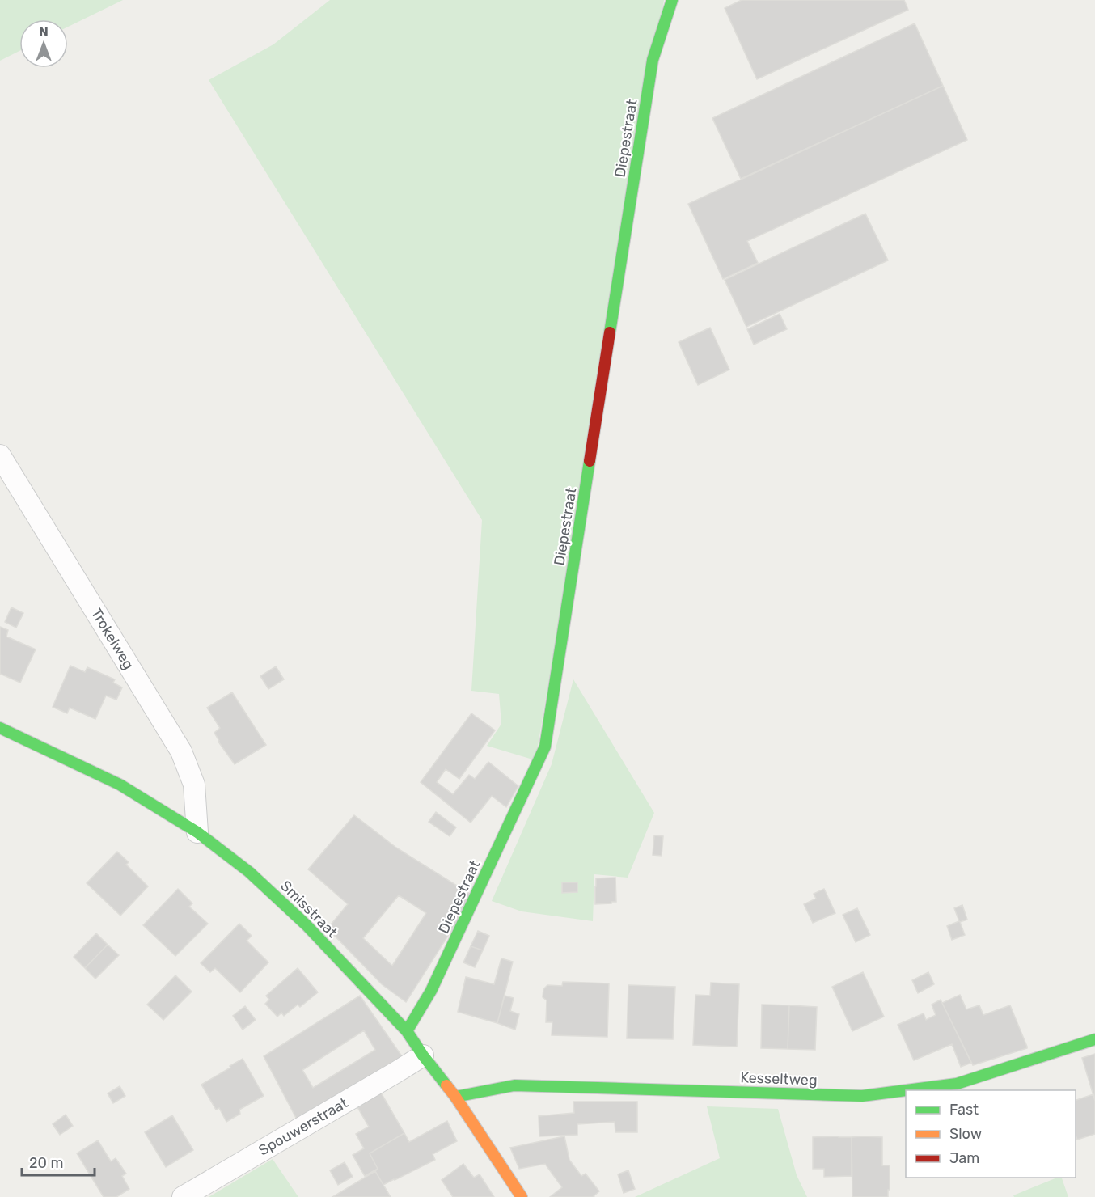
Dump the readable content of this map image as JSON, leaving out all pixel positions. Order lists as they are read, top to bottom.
{
  "streets": {
    "street": [
      "Diepestraat",
      "Trokelweg",
      "Smisstraat",
      "Kesseltweg",
      "Spouwerstraat"
    ]
  },
  "crossings": [
    ["Diepestraat", "Smisstraat"],
    ["Trokelweg", "Smisstraat"],
    ["Smisstraat", "Kesseltweg"],
    ["Smisstraat", "Spouwerstraat"]
  ],
  "legend": ["Fast", "Slow", "Jam"],
  "scale_bar": "20 m",
  "north": "top"
}
